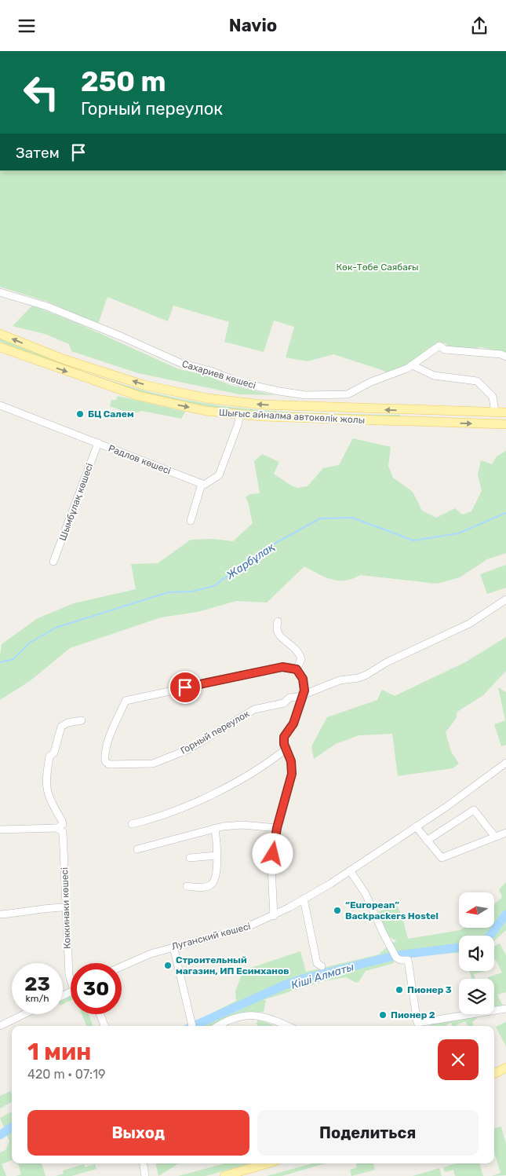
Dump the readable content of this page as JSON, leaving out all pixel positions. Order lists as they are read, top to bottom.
{
  "streets": {
    "main road": ["Шығыс айналма автокөлік жолы"],
    "street": [
      "Сахариев көшесі",
      "Радлов көшесі",
      "Шымбұлақ көшесі",
      "Горный переулок",
      "Коккинаки көшесі",
      "Луганский көшесі"
    ]
  },
  "crossings": [
    ["Радлов көшесі", "Шымбұлақ көшесі"]
  ],
  "water": ["Жарбұлақ", "Кіші Алматы"],
  "parks": ["Көк-Төбе Саябағы"],
  "places": [
    "БЦ Салем",
    "“European” Backpackers Hostel",
    "Строительный магазин, ИП Есимханов",
    "Пионер 3",
    "Пионер 2"
  ],
  "north": "left",
  "page": {
    "header": "Navio",
    "turn": ["250 m", "Горный переулок"],
    "then": "Затем",
    "speed": "23 km/h",
    "limit": "30",
    "heading": ["1 мин", "420 m · 07:19"],
    "buttons": ["Выход", "Поделиться"]
  }
}
